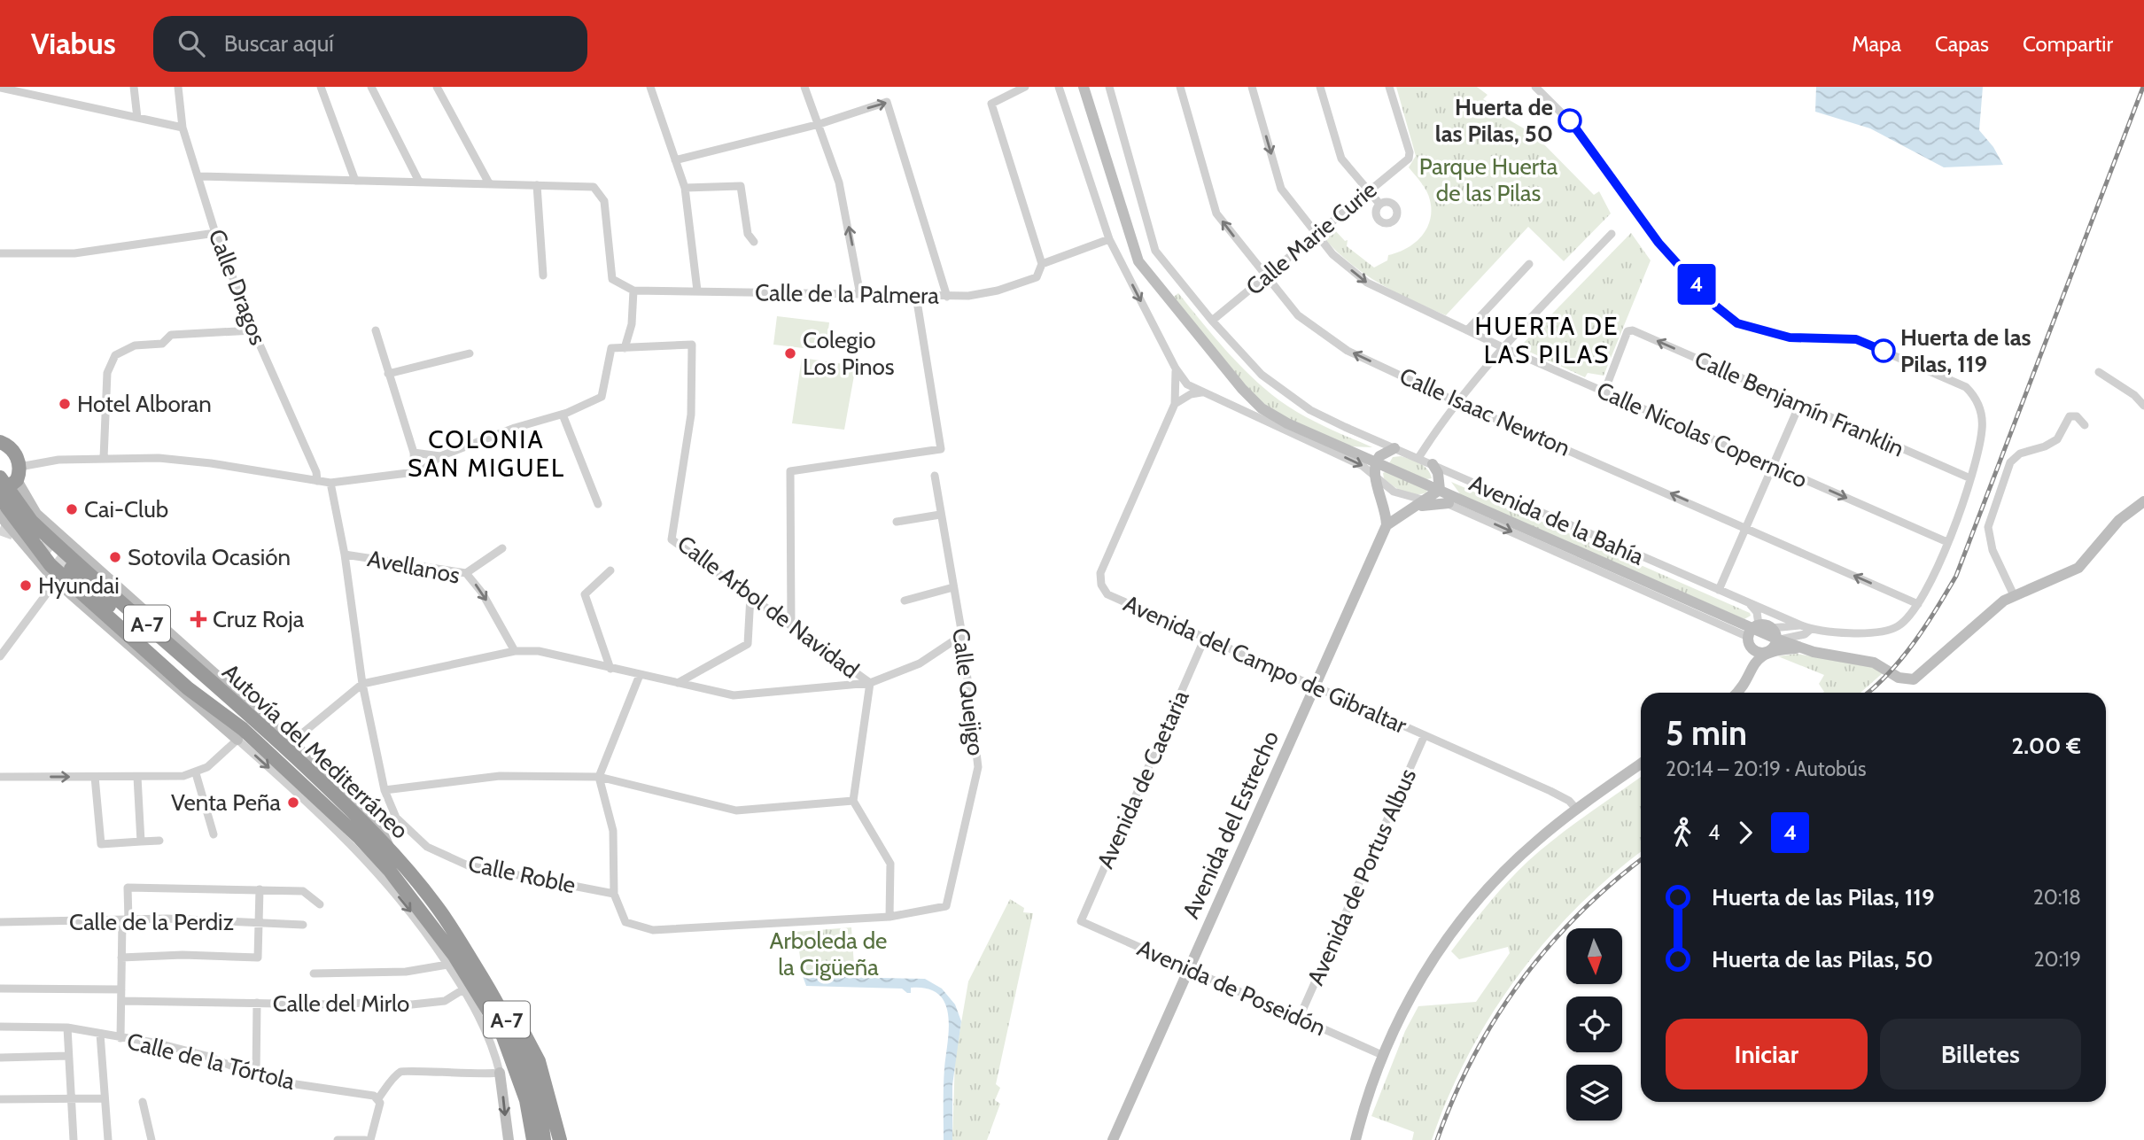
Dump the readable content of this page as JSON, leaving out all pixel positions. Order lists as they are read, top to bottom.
{
  "streets": {
    "highway": ["A-7", "Autovía del Mediterráneo"],
    "street": [
      "Calle Marie Curie",
      "Calle Dragos",
      "Calle de la Palmera",
      "Calle Benjamín Franklin",
      "Calle Isaac Newton",
      "Calle Nicolas Copernico",
      "Avenida de la Bahía",
      "Avellanos",
      "Calle Arbol de Navidad",
      "Avenida del Campo de Gibraltar",
      "Calle Quejigo",
      "Avenida de Caetaria",
      "Avenida del Estrecho",
      "Calle Roble",
      "Avenida de Portus Albus",
      "Calle de la Perdiz",
      "Avenida de Poseidón",
      "Calle del Mirlo",
      "Calle de la Tórtola"
    ]
  },
  "crossings": [
    ["Calle Marie Curie", "Calle Isaac Newton"],
    ["Calle Marie Curie", "Calle Nicolas Copernico"],
    ["Calle de la Palmera", "Avenida de la Bahía"],
    ["Calle Benjamín Franklin", "Calle Nicolas Copernico"],
    ["Avenida de la Bahía", "Avenida del Campo de Gibraltar"],
    ["Avenida del Campo de Gibraltar", "Avenida de Caetaria"],
    ["Avenida del Campo de Gibraltar", "Avenida del Estrecho"],
    ["Avenida del Campo de Gibraltar", "Avenida de Portus Albus"],
    ["Avenida de Caetaria", "Avenida de Poseidón"],
    ["Avenida del Estrecho", "Avenida de Poseidón"],
    ["Avenida de Portus Albus", "Avenida de Poseidón"]
  ],
  "one_way": ["Calle Nicolas Copernico", "Avellanos"],
  "districts": ["HUERTA DE LAS PILAS", "COLONIA SAN MIGUEL"],
  "parks": ["Parque Huerta de las Pilas", "Arboleda de la Cigüeña"],
  "places": {
    "other": [
      "Huerta de las Pilas, 50",
      "Huerta de las Pilas, 119",
      "Colegio Los Pinos",
      "Hotel Alboran",
      "Cai-Club",
      "Sotovila Ocasión",
      "Hyundai",
      "Venta Peña"
    ],
    "health": ["Cruz Roja"]
  },
  "lines": ["bus line 4"],
  "north": "bottom",
  "page": {
    "header": "Viabus",
    "search": "Buscar aquí",
    "nav": ["Mapa", "Capas", "Compartir"],
    "on_map": "4",
    "heading": ["5 min", "20:14 – 20:19 · Autobús", "2.00 €"],
    "legs": ["4", "4"],
    "list": [
      {
        "name": "Huerta de las Pilas, 119",
        "value": "20:18"
      },
      {
        "name": "Huerta de las Pilas, 50",
        "value": "20:19"
      }
    ],
    "buttons": ["Iniciar", "Billetes"]
  }
}
